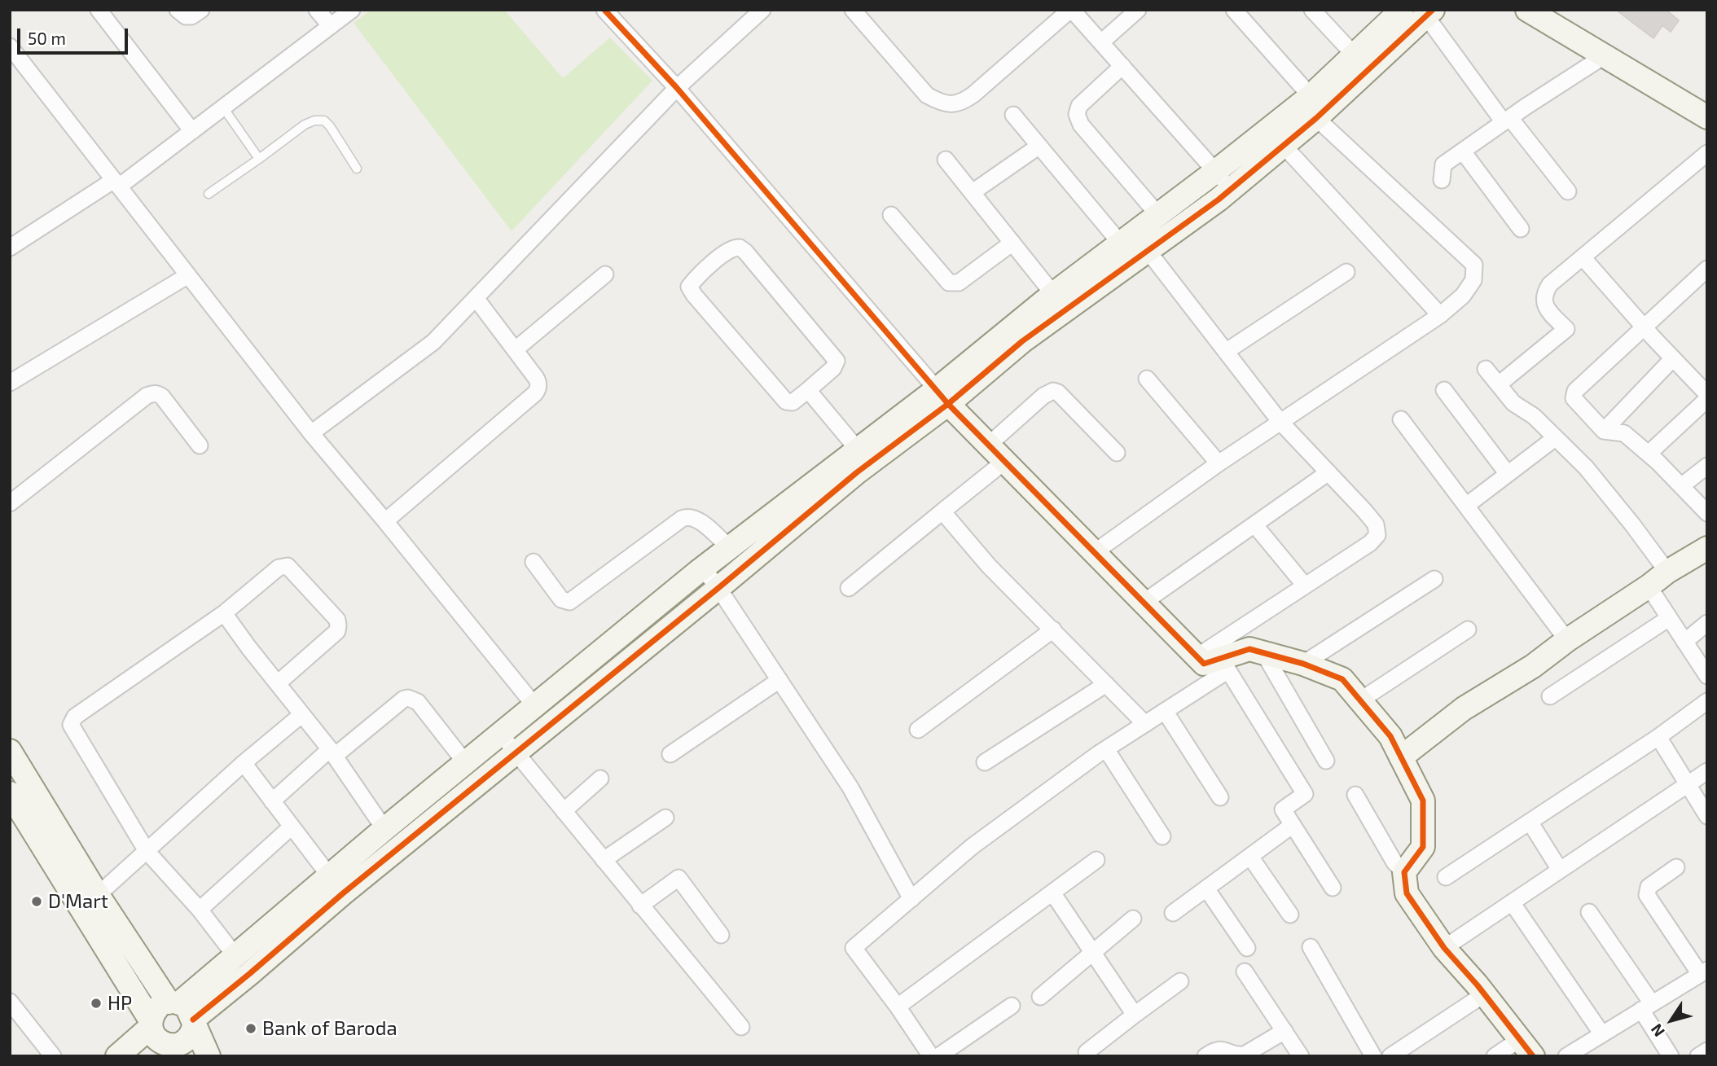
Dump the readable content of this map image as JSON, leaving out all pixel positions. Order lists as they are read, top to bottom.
{
  "places": ["D'Mart", "HP", "Bank of Baroda"],
  "scale_bar": "50 m",
  "north": "bottom left"
}
